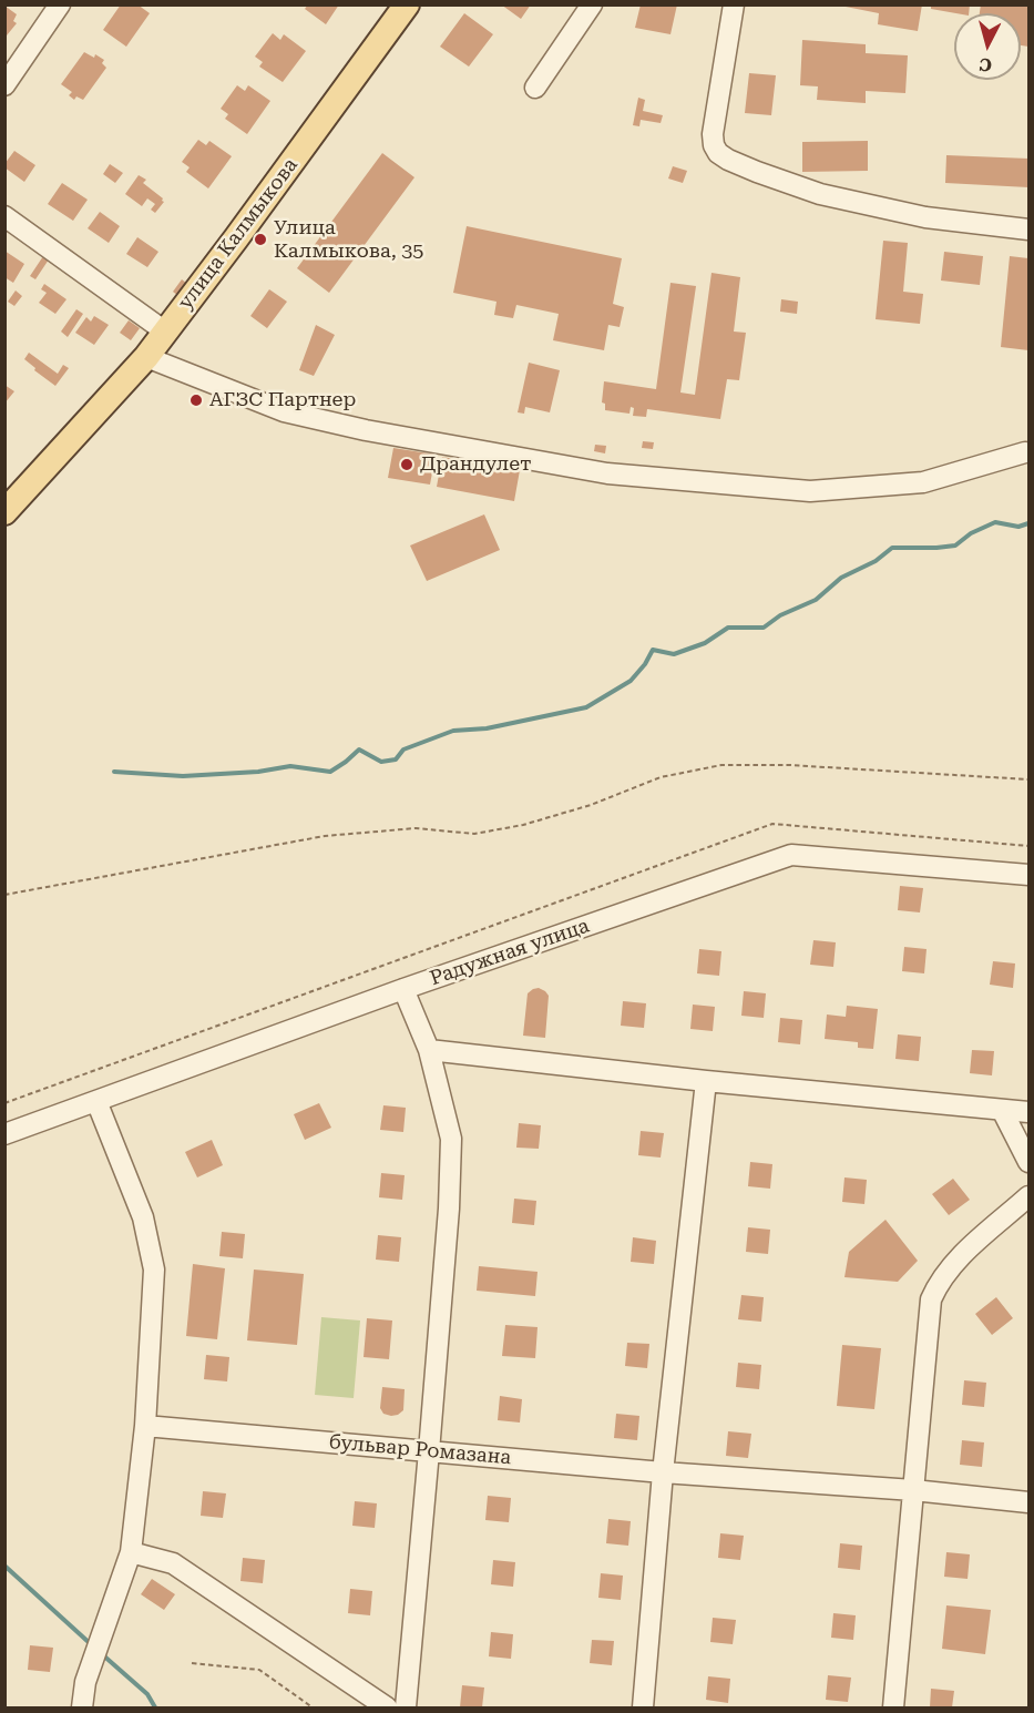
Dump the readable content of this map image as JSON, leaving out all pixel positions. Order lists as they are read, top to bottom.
{
  "streets": {
    "main road": ["улица Калмыкова"],
    "street": ["Радужная улица", "бульвар Ромазана"]
  },
  "places": ["Улица Калмыкова, 35", "АГЗС Партнер", "Драндулет"],
  "north": "bottom"
}
